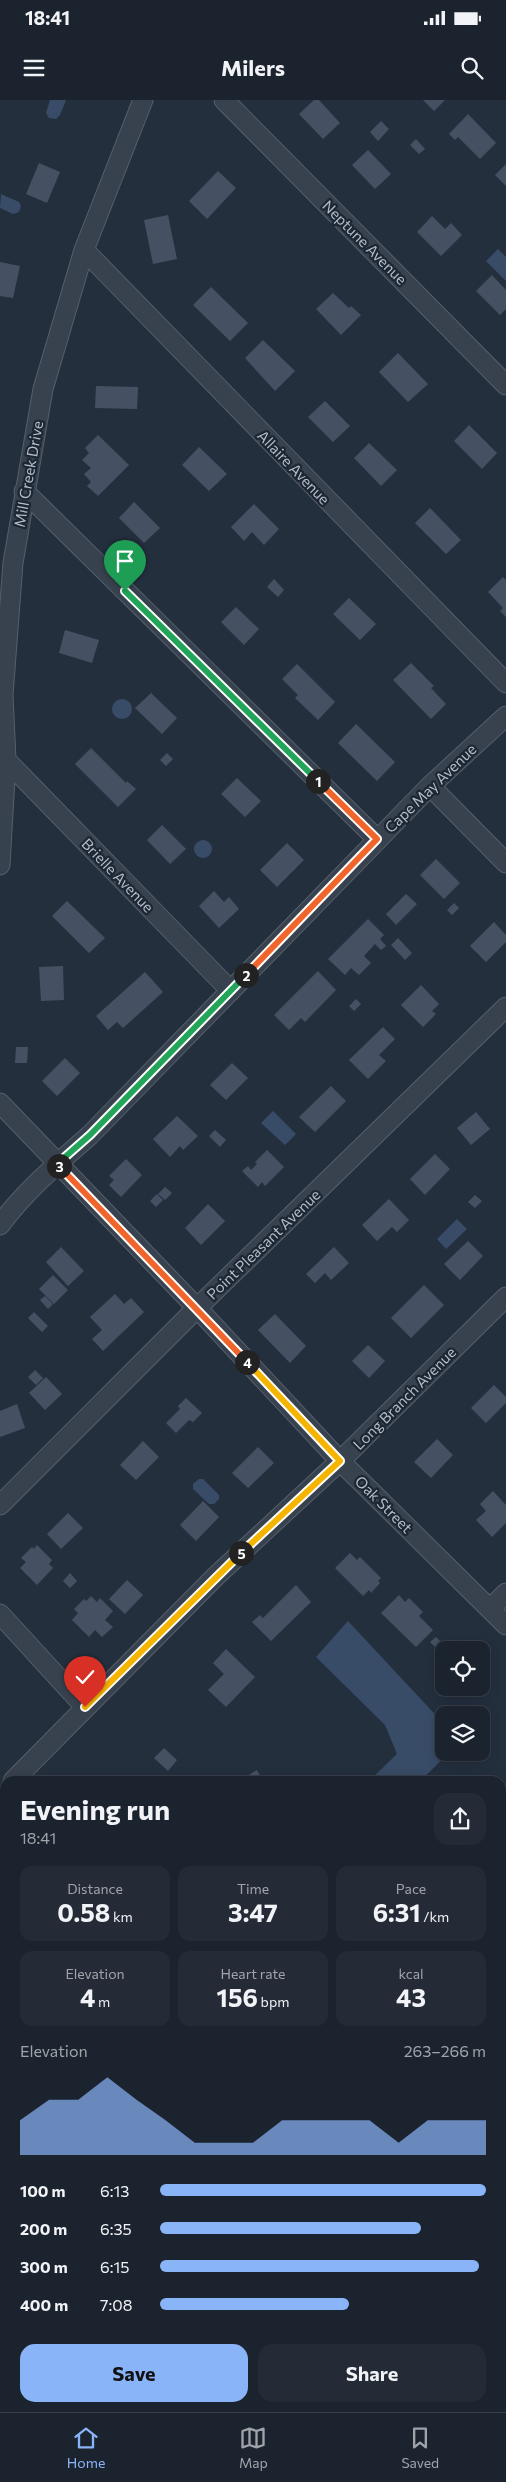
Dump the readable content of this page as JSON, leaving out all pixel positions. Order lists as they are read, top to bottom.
{
  "streets": {
    "street": [
      "Neptune Avenue",
      "Allaire Avenue",
      "Mill Creek Drive",
      "Cape May Avenue",
      "Brielle Avenue",
      "Point Pleasant Avenue",
      "Long Branch Avenue",
      "Oak Street"
    ]
  },
  "crossings": [
    ["Allaire Avenue", "Mill Creek Drive"],
    ["Mill Creek Drive", "Brielle Avenue"],
    ["Cape May Avenue", "Brielle Avenue"],
    ["Cape May Avenue", "Oak Street"],
    ["Point Pleasant Avenue", "Oak Street"],
    ["Long Branch Avenue", "Oak Street"]
  ],
  "page": {
    "status": "18:41",
    "header": "Milers",
    "pins": [
      "1",
      "2",
      "3",
      "4",
      "5"
    ],
    "heading": ["Evening run", "18:41"],
    "stats": [
      ["Distance", "0.58 km"],
      ["Time", "3:47"],
      ["Pace", "6:31 /km"],
      ["Elevation", "4 m"],
      ["Heart rate", "156 bpm"],
      ["kcal", "43"]
    ],
    "chart": ["Elevation", "263–266 m"],
    "list": [
      {
        "name": "100 m",
        "note": "6:13"
      },
      {
        "name": "200 m",
        "note": "6:35"
      },
      {
        "name": "300 m",
        "note": "6:15"
      },
      {
        "name": "400 m",
        "note": "7:08"
      }
    ],
    "buttons": ["Save", "Share"],
    "tabs": ["Home", "Map", "Saved"]
  }
}
